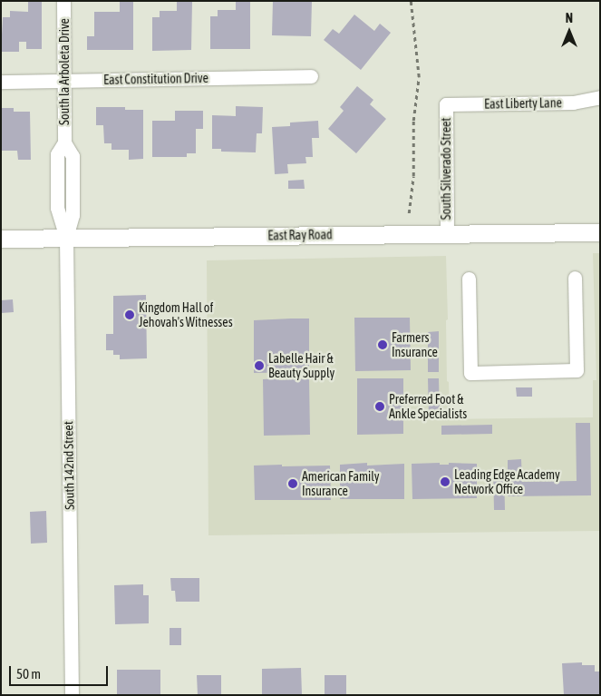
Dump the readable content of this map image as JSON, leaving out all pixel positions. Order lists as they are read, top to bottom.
{
  "streets": {
    "main road": ["East Ray Road"],
    "street": [
      "South la Arboleta Drive",
      "East Constitution Drive",
      "East Liberty Lane",
      "South Silverado Street",
      "South 142nd Street"
    ]
  },
  "crossings": [
    ["South la Arboleta Drive", "East Constitution Drive"],
    ["South la Arboleta Drive", "East Ray Road"],
    ["South la Arboleta Drive", "South 142nd Street"],
    ["East Liberty Lane", "South Silverado Street"],
    ["South Silverado Street", "East Ray Road"],
    ["East Ray Road", "South 142nd Street"]
  ],
  "places": [
    "Kingdom Hall of Jehovah's Witnesses",
    "Farmers Insurance",
    "Labelle Hair & Beauty Supply",
    "Preferred Foot & Ankle Specialists",
    "Leading Edge Academy Network Office",
    "American Family Insurance"
  ],
  "scale_bar": "50 m",
  "north": "top"
}
